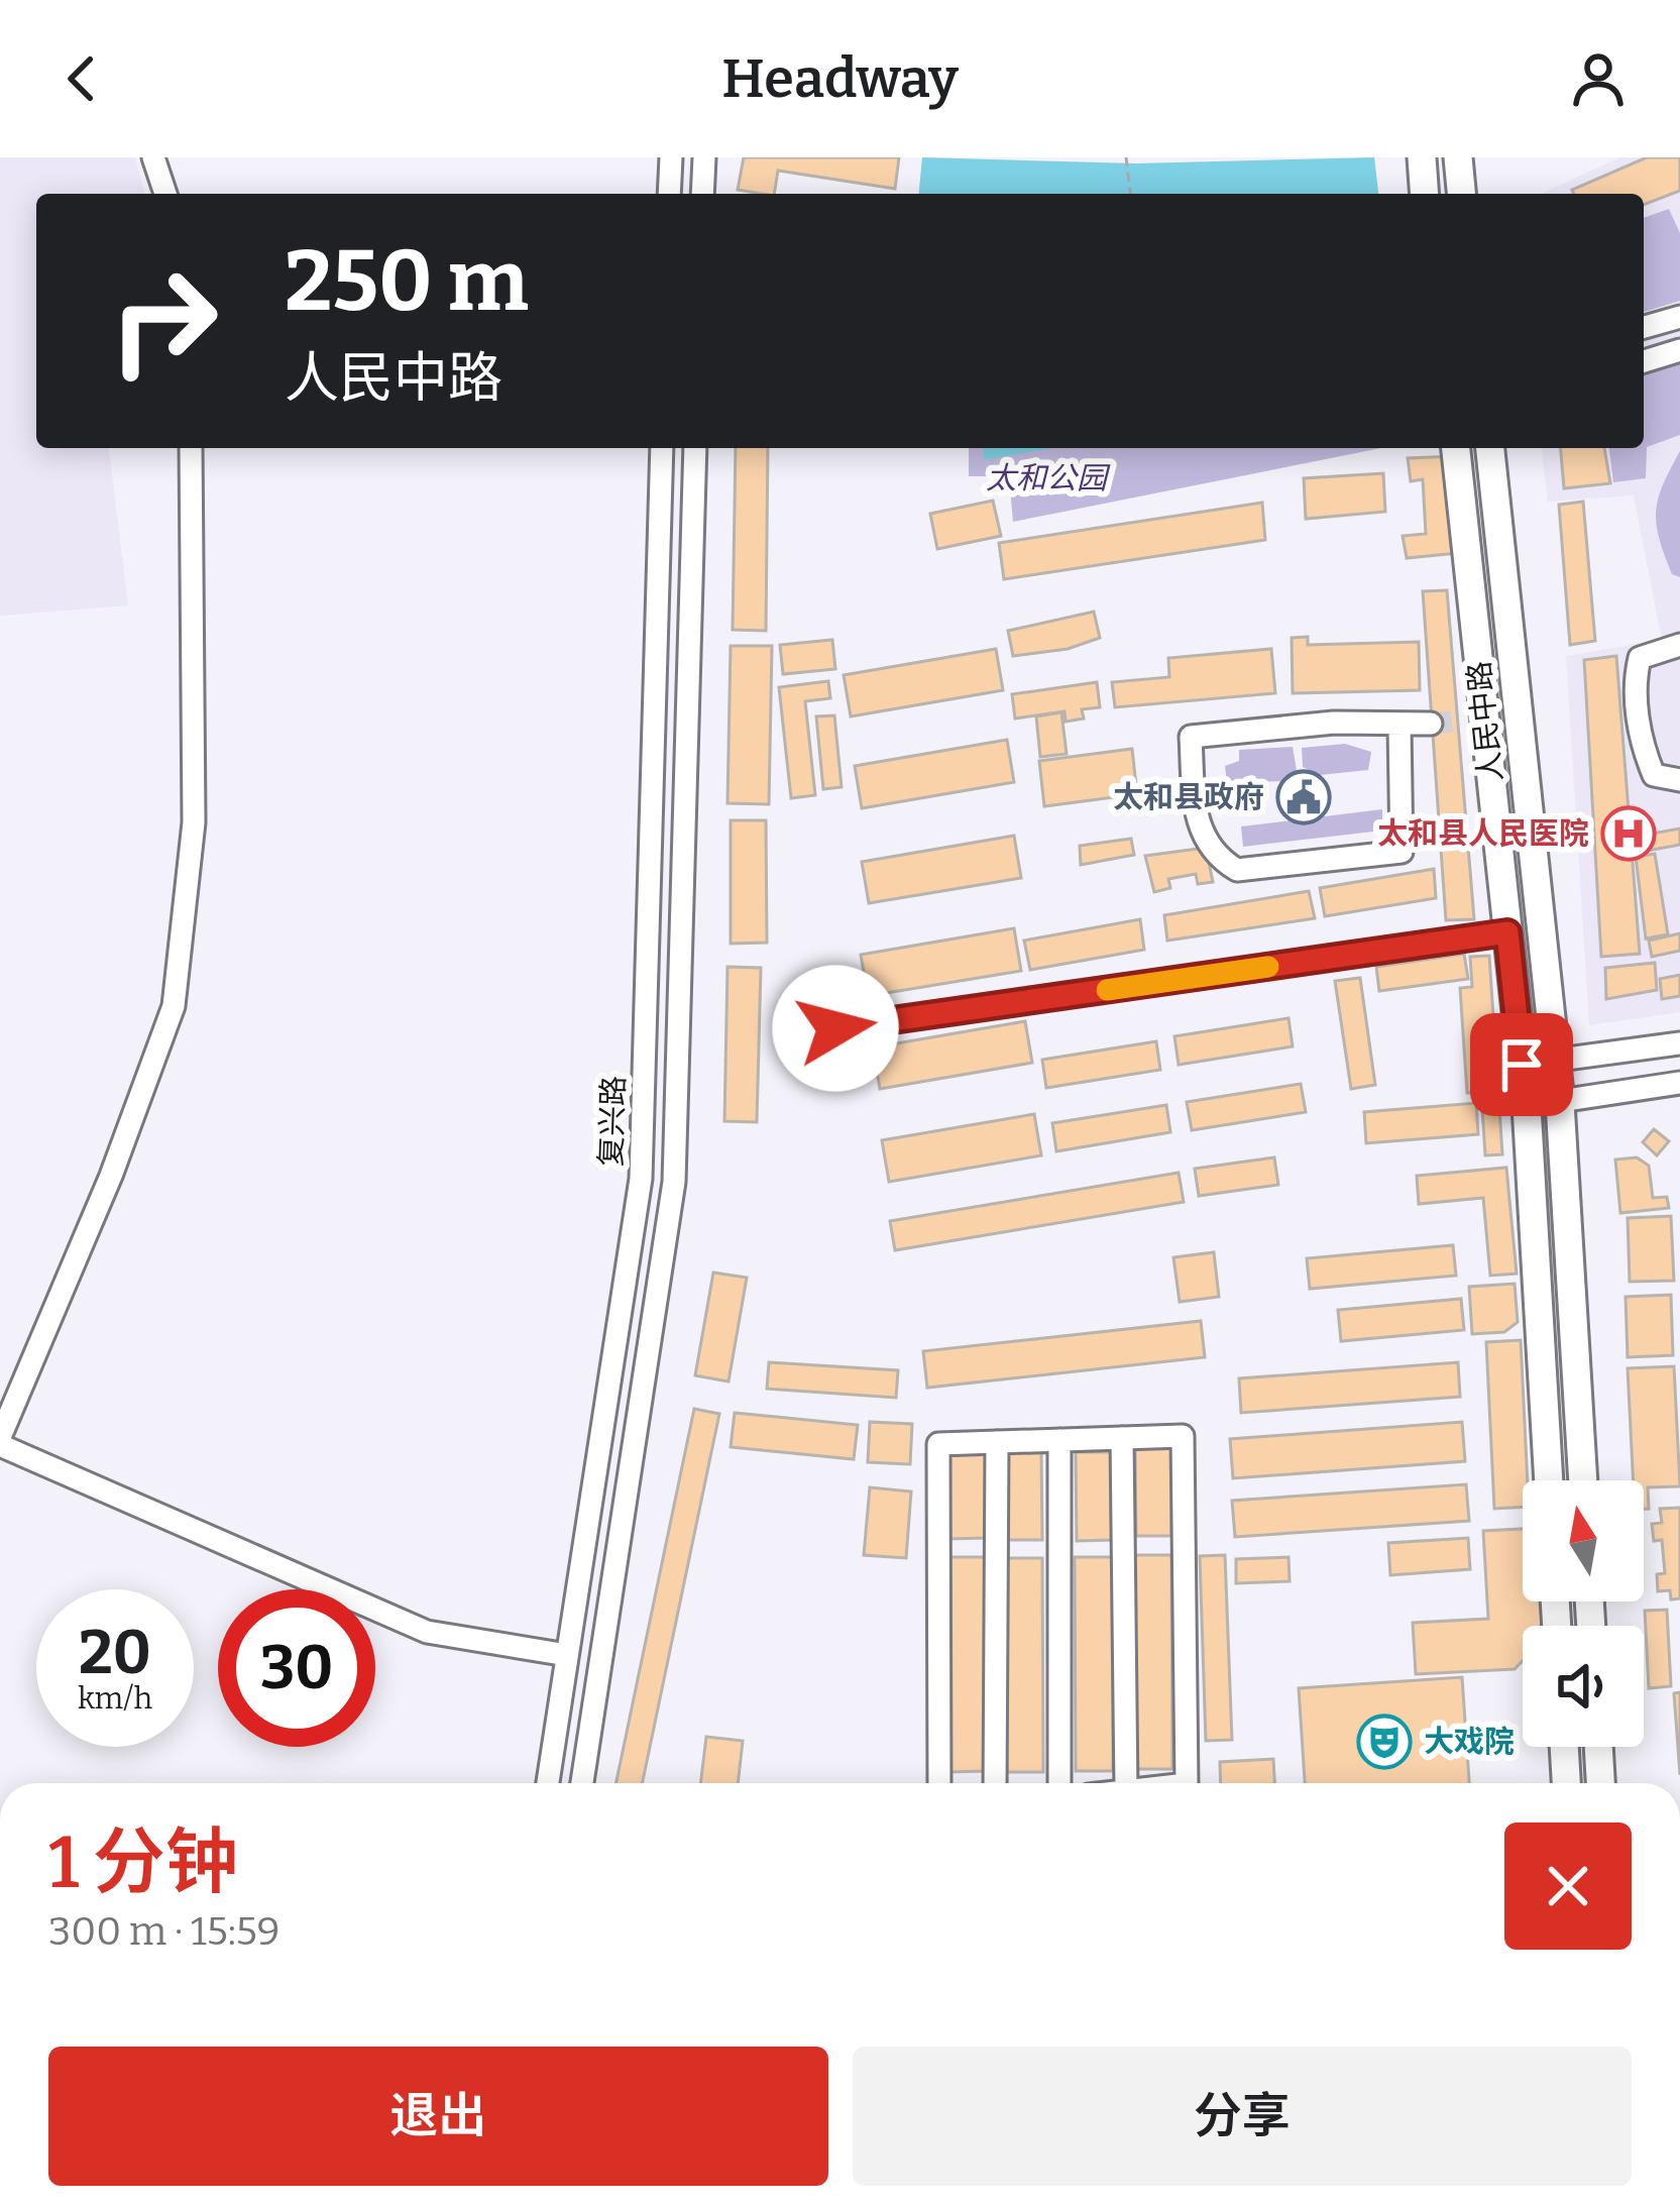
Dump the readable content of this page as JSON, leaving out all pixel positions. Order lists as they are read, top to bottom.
{
  "streets": {
    "main road": ["人民中路"],
    "street": ["复兴路"]
  },
  "parks": ["太和公园"],
  "places": {
    "public building": ["太和县政府"],
    "hospital": ["太和县人民医院"],
    "theatre": ["大戏院"]
  },
  "north": "top",
  "page": {
    "header": "Headway",
    "turn": ["250 m", "人民中路"],
    "speed": "20 km/h",
    "limit": "30",
    "heading": ["1 分钟", "300 m · 15:59"],
    "buttons": ["退出", "分享"]
  }
}
